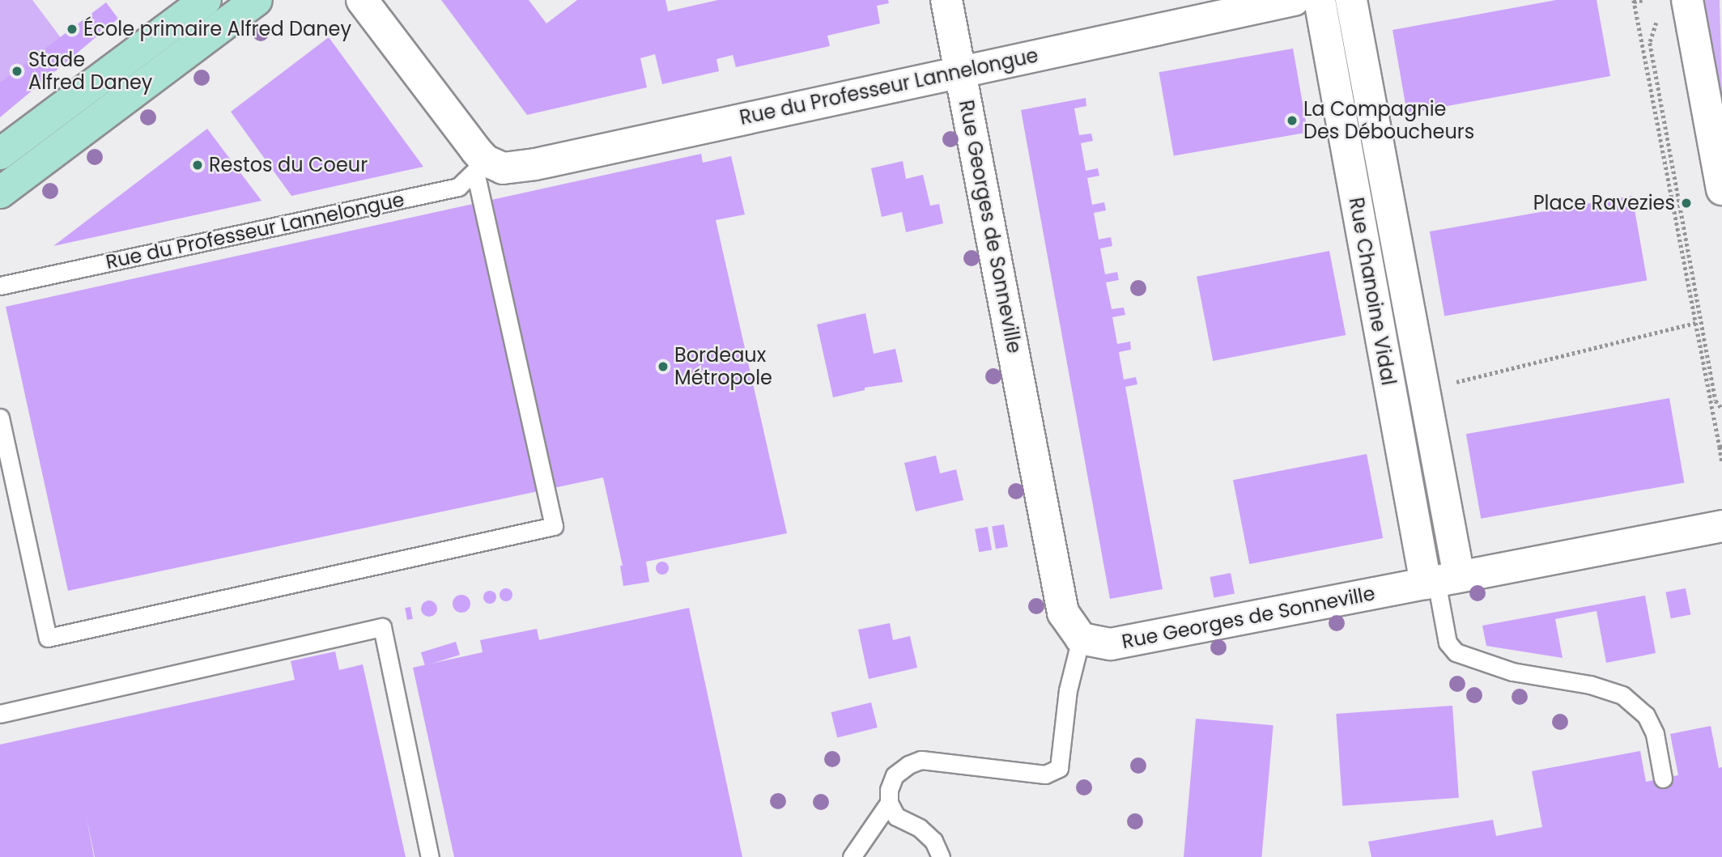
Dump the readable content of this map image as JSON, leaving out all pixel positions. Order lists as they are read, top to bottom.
{
  "streets": {
    "street": ["Rue du Professeur Lannelongue", "Rue Georges de Sonneville", "Rue Chanoine Vidal"]
  },
  "crossings": [
    ["Rue du Professeur Lannelongue", "Rue Georges de Sonneville"],
    ["Rue Georges de Sonneville", "Rue Chanoine Vidal"]
  ],
  "places": [
    "École primaire Alfred Daney",
    "Stade Alfred Daney",
    "La Compagnie Des Déboucheurs",
    "Restos du Coeur",
    "Place Ravezies",
    "Bordeaux Métropole"
  ]
}
